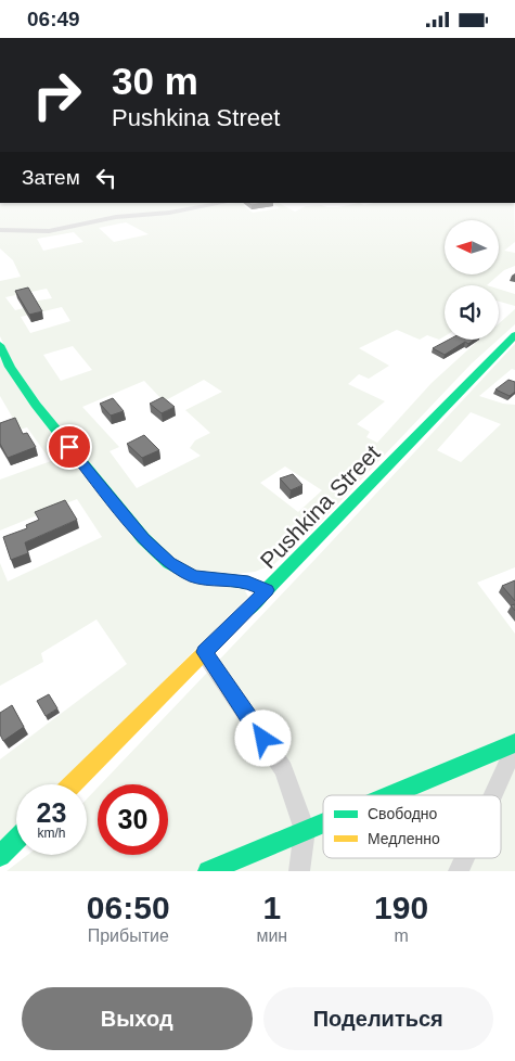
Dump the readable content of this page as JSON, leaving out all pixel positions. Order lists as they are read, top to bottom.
{
  "streets": {
    "street": ["Pushkina Street"]
  },
  "legend": ["Свободно", "Медленно"],
  "north": "left",
  "page": {
    "status": "06:49",
    "turn": ["30 m", "Pushkina Street"],
    "then": "Затем",
    "speed": "23 km/h",
    "limit": "30",
    "eta": [
      "06:50",
      "Прибытие",
      "1",
      "мин",
      "190",
      "m"
    ],
    "buttons": ["Выход", "Поделиться"]
  }
}
